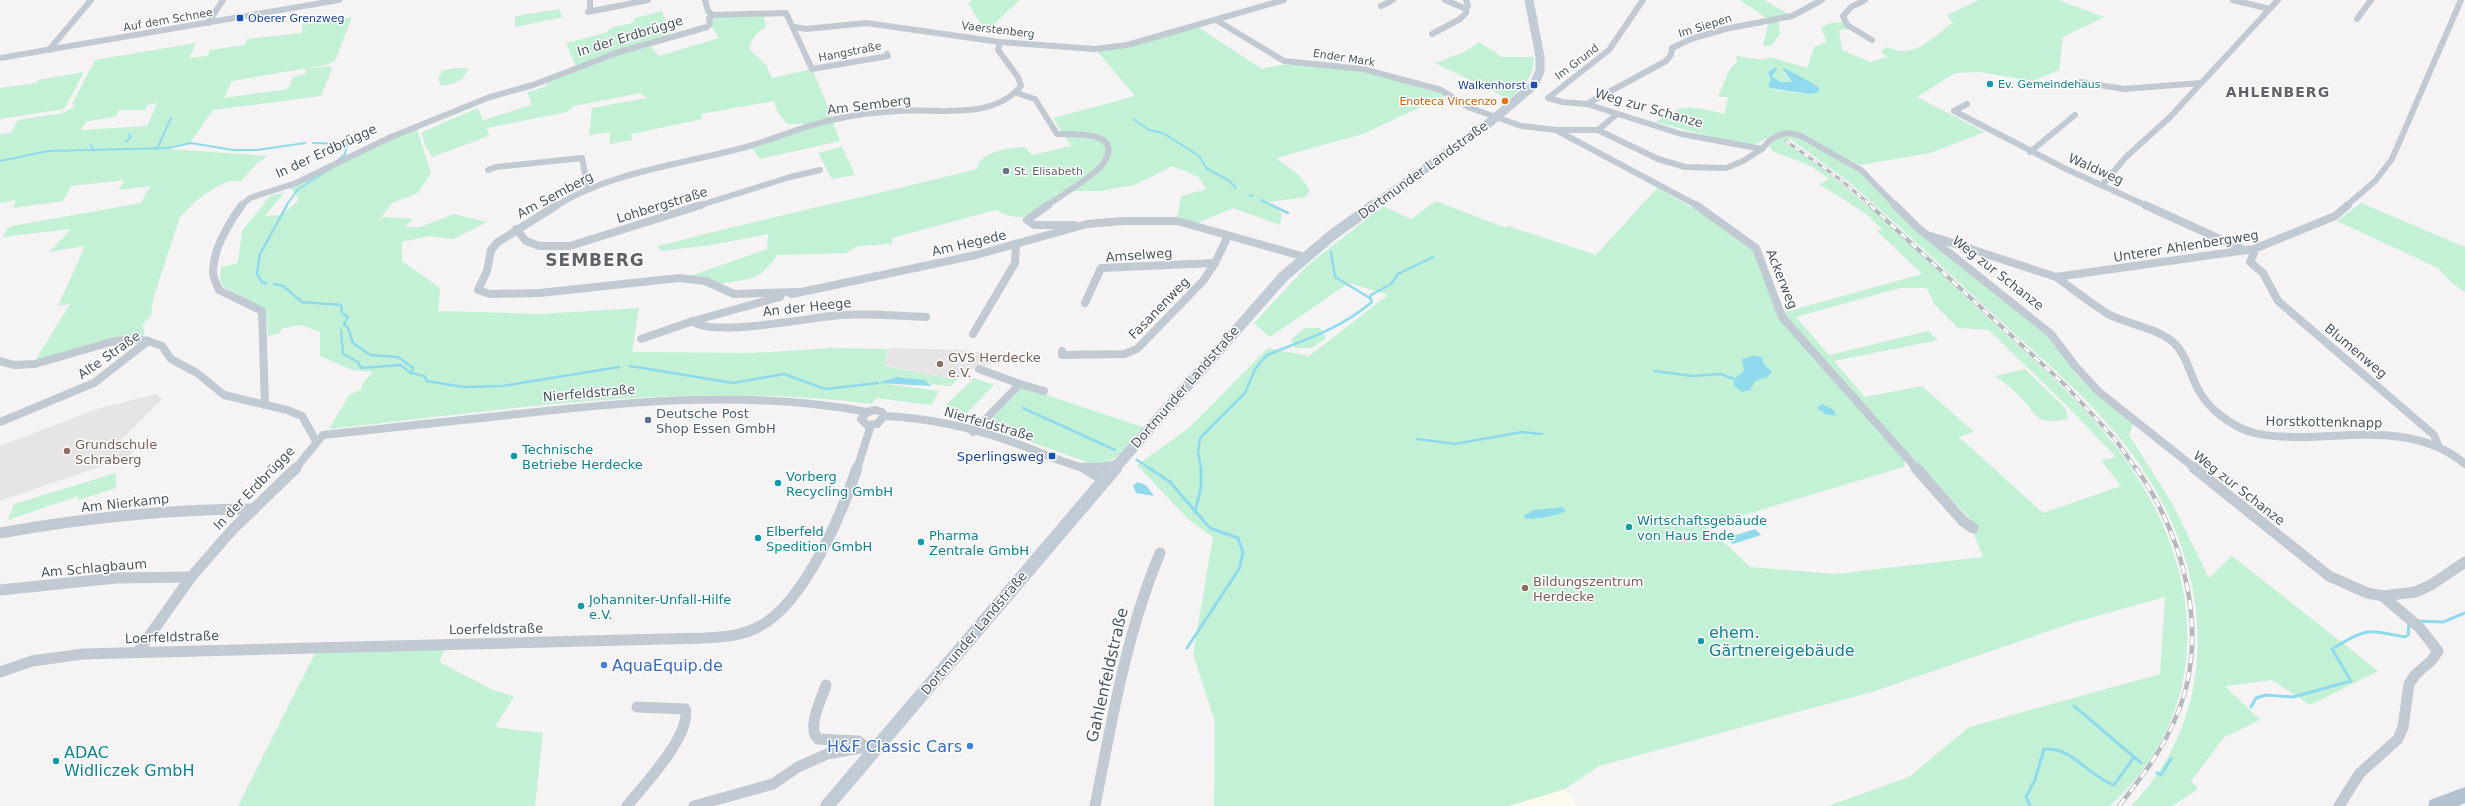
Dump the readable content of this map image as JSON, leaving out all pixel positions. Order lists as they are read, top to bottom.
{
  "streets": {
    "main road": ["Dortmunder Landstraße"],
    "street": [
      "Auf dem Schnee",
      "Im Siepen",
      "Vaerstenberg",
      "In der Erdbrügge",
      "Hangstraße",
      "Ender Mark",
      "Im Grund",
      "Am Semberg",
      "Weg zur Schanze",
      "Waldweg",
      "Lohbergstraße",
      "Am Hegede",
      "Unterer Ahlenbergweg",
      "Amselweg",
      "Ackerweg",
      "An der Heege",
      "Fasanenweg",
      "Blumenweg",
      "Alte Straße",
      "Nierfeldstraße",
      "Horstkottenknapp",
      "Am Nierkamp",
      "Am Schlagbaum",
      "Loerfeldstraße",
      "Gahlenfeldstraße"
    ]
  },
  "crossings": [
    ["Im Siepen", "Weg zur Schanze"],
    ["Vaerstenberg", "Hangstraße"],
    ["Vaerstenberg", "Ender Mark"],
    ["In der Erdbrügge", "Alte Straße"],
    ["In der Erdbrügge", "Nierfeldstraße"],
    ["In der Erdbrügge", "Am Nierkamp"],
    ["In der Erdbrügge", "Am Schlagbaum"],
    ["In der Erdbrügge", "Loerfeldstraße"],
    ["Ender Mark", "Dortmunder Landstraße"],
    ["Ender Mark", "Ackerweg"],
    ["Im Grund", "Weg zur Schanze"],
    ["Am Semberg", "Lohbergstraße"],
    ["Am Semberg", "Am Hegede"],
    ["Weg zur Schanze", "Unterer Ahlenbergweg"],
    ["Waldweg", "Unterer Ahlenbergweg"],
    ["Waldweg", "Blumenweg"],
    ["Dortmunder Landstraße", "Am Hegede"],
    ["Dortmunder Landstraße", "Nierfeldstraße"],
    ["Am Hegede", "An der Heege"],
    ["Am Hegede", "Fasanenweg"],
    ["Unterer Ahlenbergweg", "Blumenweg"],
    ["Unterer Ahlenbergweg", "Horstkottenknapp"],
    ["Amselweg", "Fasanenweg"],
    ["Blumenweg", "Horstkottenknapp"]
  ],
  "districts": ["AHLENBERG", "SEMBERG"],
  "places": {
    "transit": ["Oberer Grenzweg", "Walkenhorst", "Sperlingsweg"],
    "other": [
      "Ev. Gemeindehaus",
      "Enoteca Vincenzo",
      "St. Elisabeth",
      "GVS Herdecke e.V.",
      "Deutsche Post Shop Essen GmbH",
      "Grundschule Schraberg",
      "Technische Betriebe Herdecke",
      "Vorberg Recycling GmbH",
      "Wirtschaftsgebäude von Haus Ende",
      "Elberfeld Spedition GmbH",
      "Pharma Zentrale GmbH",
      "Bildungszentrum Herdecke",
      "Johanniter-Unfall-Hilfe e.V.",
      "ehem. Gärtnereigebäude",
      "AquaEquip.de",
      "H&F Classic Cars",
      "ADAC Widliczek GmbH"
    ]
  }
}
